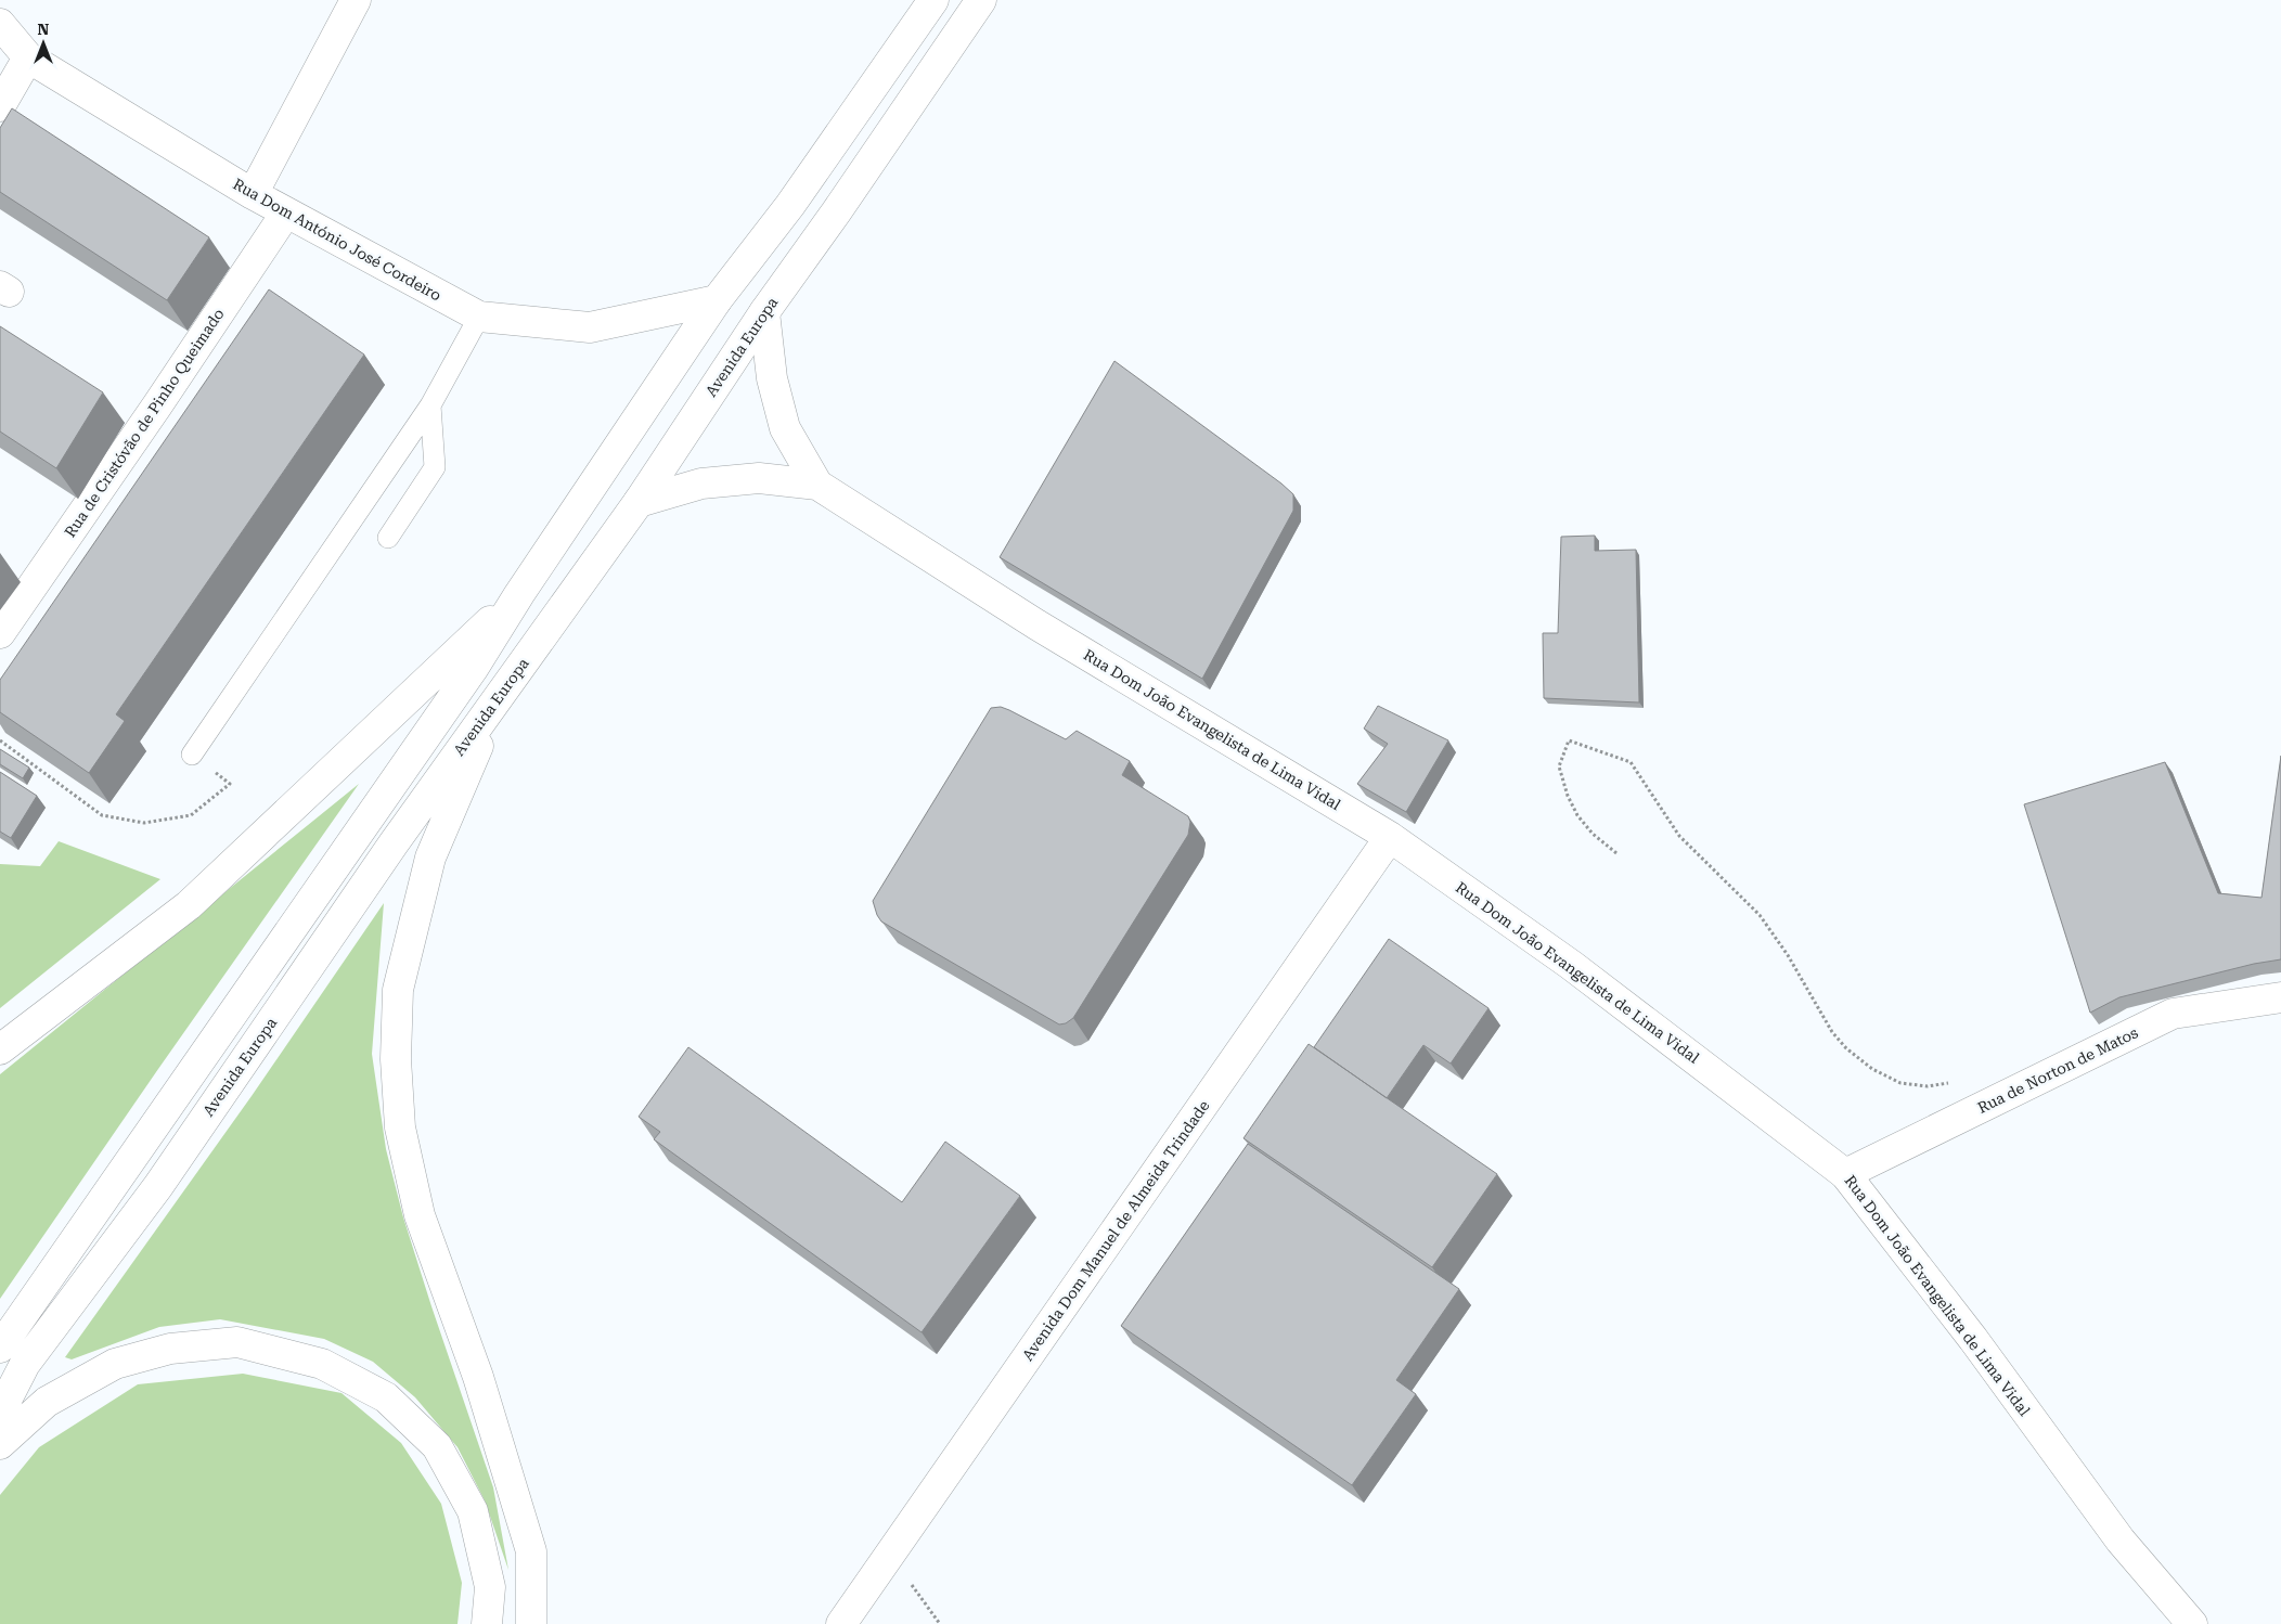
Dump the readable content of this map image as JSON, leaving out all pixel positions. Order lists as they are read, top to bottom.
{
  "streets": {
    "main road": [
      "Rua Dom António José Cordeiro",
      "Avenida Europa",
      "Rua de Cristóvão de Pinho Queimado",
      "Rua Dom João Evangelista de Lima Vidal",
      "Rua de Norton de Matos",
      "Avenida Dom Manuel de Almeida Trindade"
    ]
  },
  "crossings": [
    ["Rua Dom António José Cordeiro", "Rua de Cristóvão de Pinho Queimado"],
    ["Rua Dom João Evangelista de Lima Vidal", "Rua de Norton de Matos"],
    ["Rua Dom João Evangelista de Lima Vidal", "Avenida Dom Manuel de Almeida Trindade"]
  ],
  "north": "top"
}
